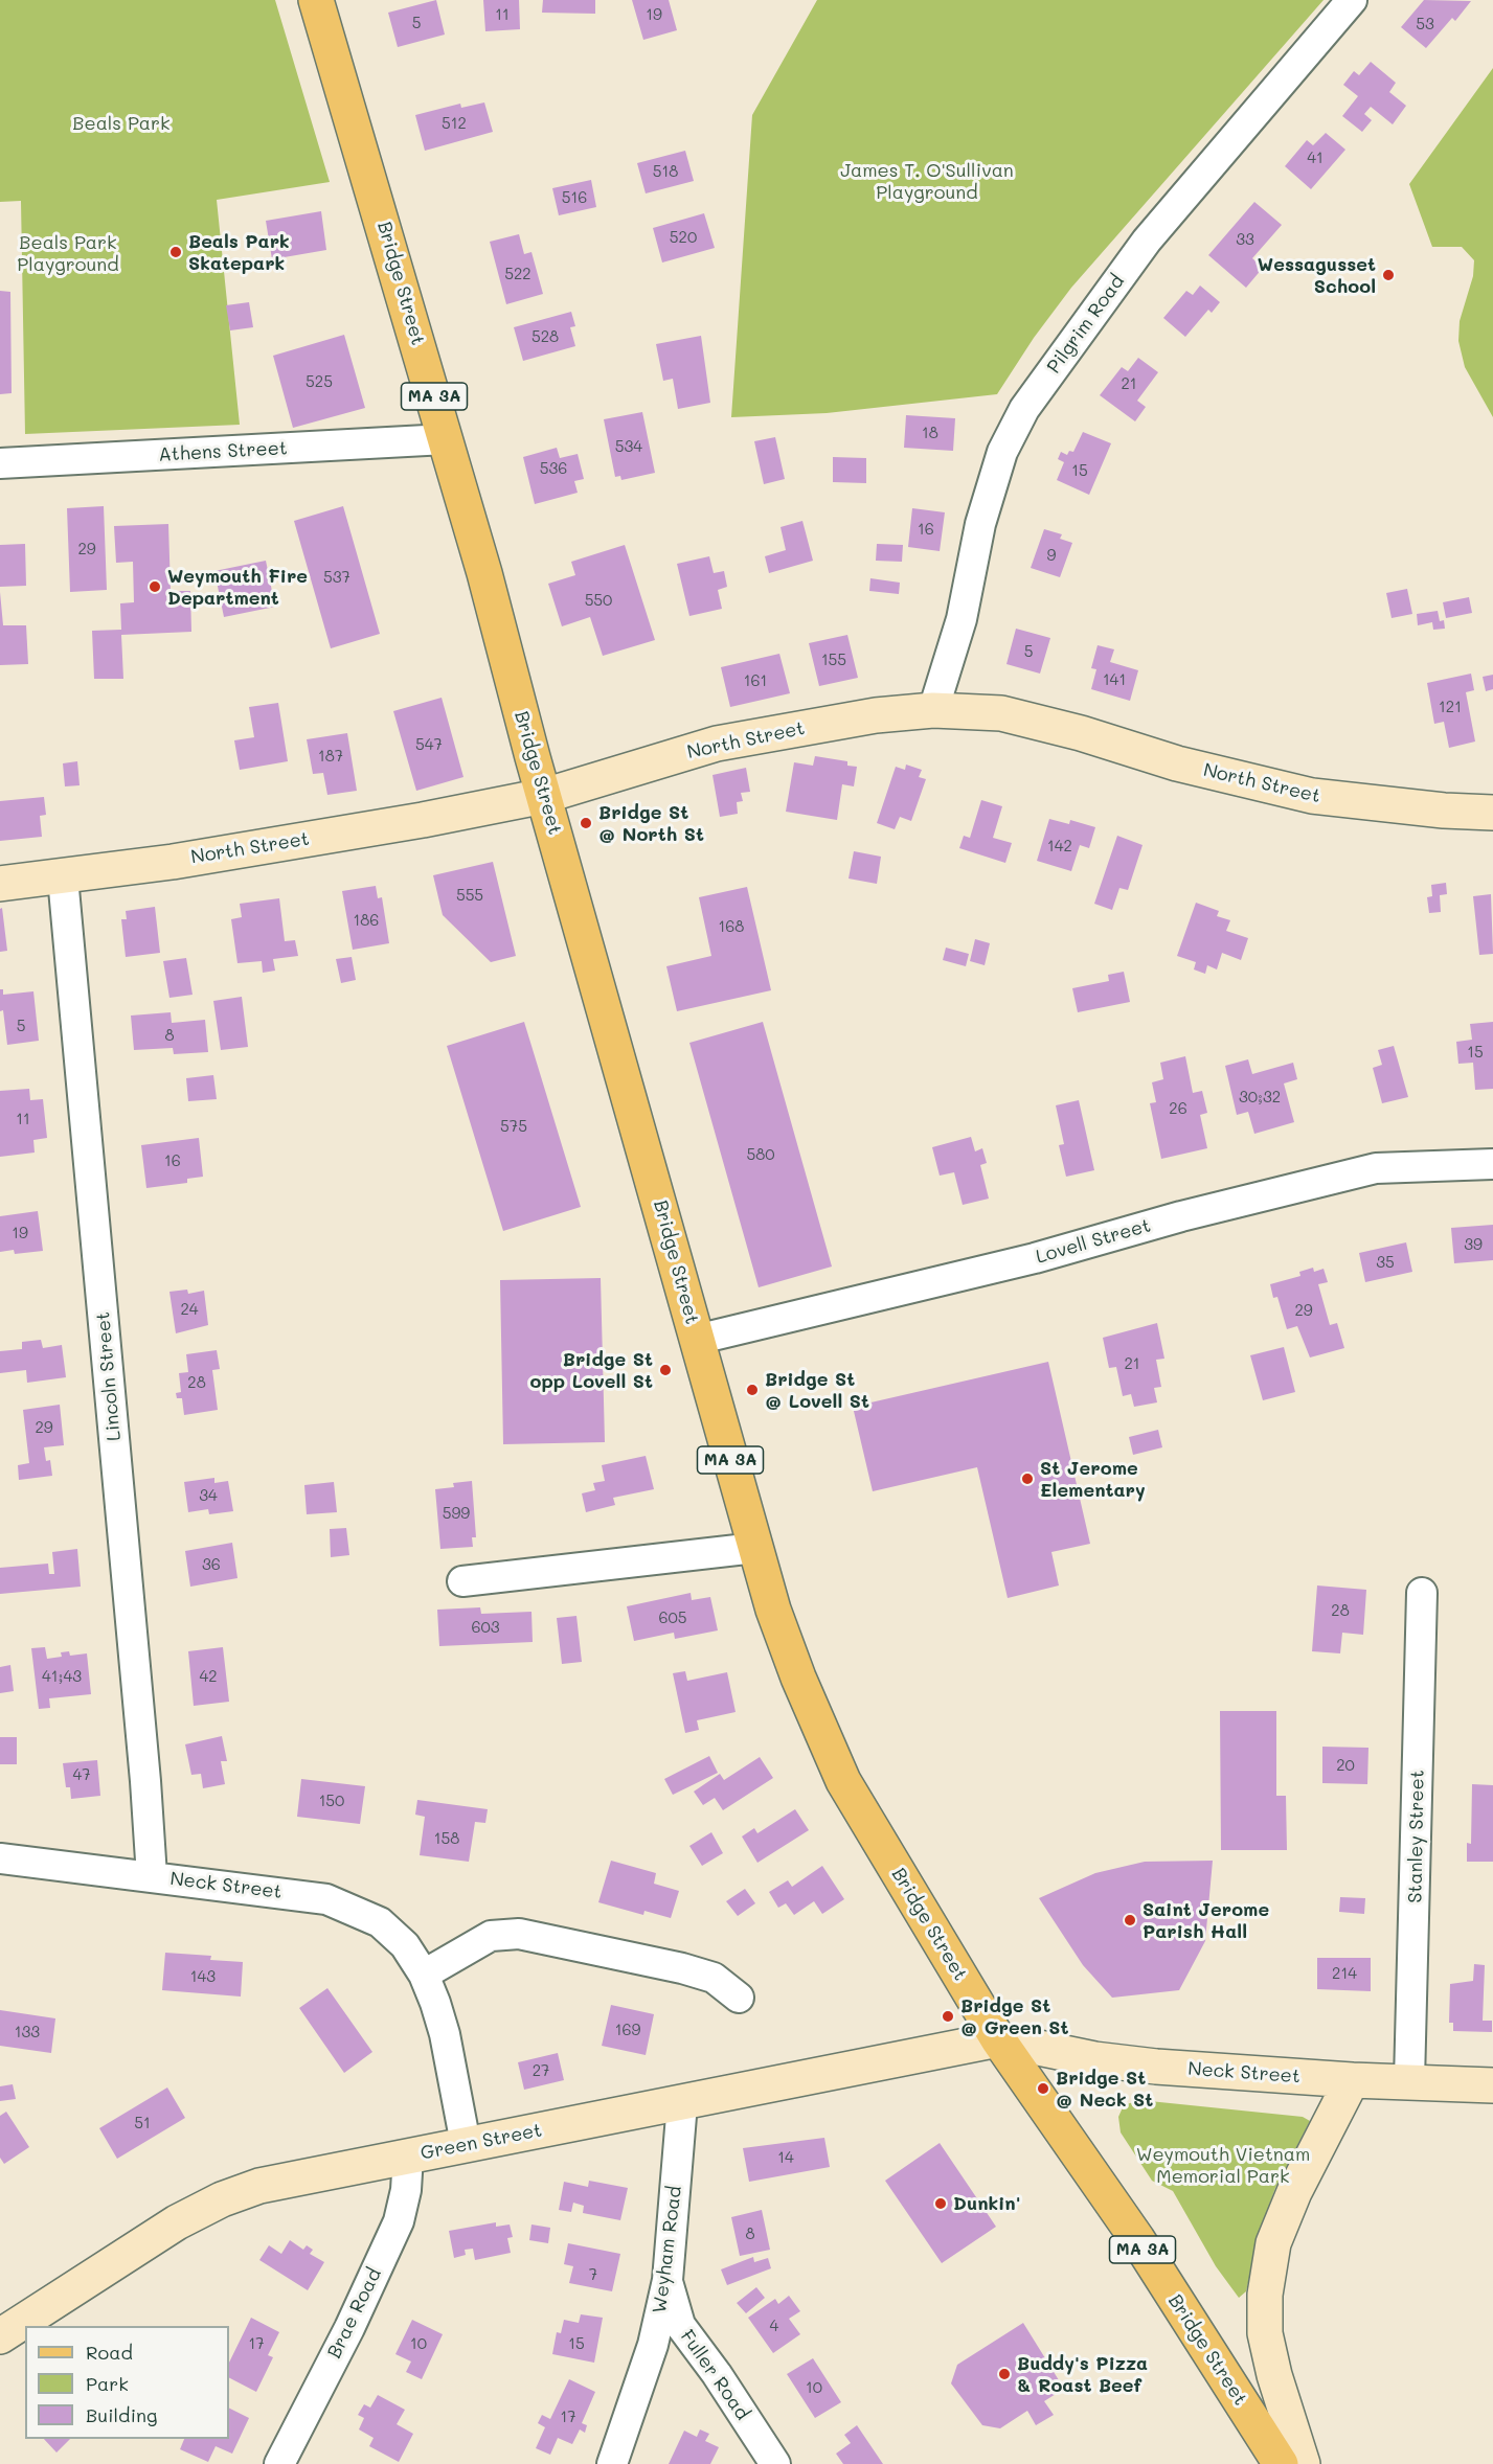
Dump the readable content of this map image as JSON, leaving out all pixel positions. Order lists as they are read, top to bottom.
{
  "streets": {
    "main road": ["Bridge Street", "MA 3A"],
    "street": [
      "Pilgrim Road",
      "Athens Street",
      "North Street",
      "Lovell Street",
      "Lincoln Street",
      "Stanley Street",
      "Neck Street",
      "Green Street",
      "Weyham Road",
      "Brae Road",
      "Fuller Road"
    ]
  },
  "crossings": [
    ["Bridge Street", "Athens Street"],
    ["Bridge Street", "North Street"],
    ["Bridge Street", "Lovell Street"],
    ["Bridge Street", "Neck Street"],
    ["Bridge Street", "Green Street"],
    ["Pilgrim Road", "North Street"],
    ["North Street", "Lincoln Street"],
    ["Lincoln Street", "Neck Street"],
    ["Stanley Street", "Neck Street"],
    ["Neck Street", "Green Street"],
    ["Green Street", "Weyham Road"],
    ["Green Street", "Brae Road"],
    ["Weyham Road", "Fuller Road"]
  ],
  "parks": [
    "Beals Park",
    "James T. O'Sullivan Playground",
    "Beals Park Playground",
    "Weymouth Vietnam Memorial Park"
  ],
  "places": [
    "Beals Park Skatepark",
    "Wessagusset School",
    "Weymouth Fire Department",
    "Bridge St @ North St",
    "Bridge St opp Lovell St",
    "Bridge St @ Lovell St",
    "St Jerome Elementary",
    "Saint Jerome Parish Hall",
    "Bridge St @ Green St",
    "Bridge St @ Neck St",
    "Dunkin'",
    "Buddy's Pizza & Roast Beef"
  ],
  "house_numbers": [
    "11",
    "19",
    "5",
    "53",
    "512",
    "41",
    "518",
    "516",
    "520",
    "33",
    "522",
    "528",
    "525",
    "21",
    "18",
    "534",
    "536",
    "15",
    "16",
    "29",
    "9",
    "537",
    "550",
    "5",
    "155",
    "141",
    "161",
    "121",
    "547",
    "187",
    "142",
    "555",
    "186",
    "168",
    "5",
    "8",
    "15",
    "30;32",
    "26",
    "11",
    "575",
    "580",
    "16",
    "19",
    "39",
    "35",
    "24",
    "29",
    "21",
    "28",
    "29",
    "34",
    "599",
    "36",
    "28",
    "605",
    "603",
    "41;43",
    "42",
    "20",
    "47",
    "150",
    "158",
    "214",
    "143",
    "169",
    "133",
    "27",
    "51",
    "14",
    "8",
    "7",
    "4",
    "17",
    "10",
    "15",
    "10",
    "17"
  ],
  "legend": ["Road", "Park", "Building"]
}
